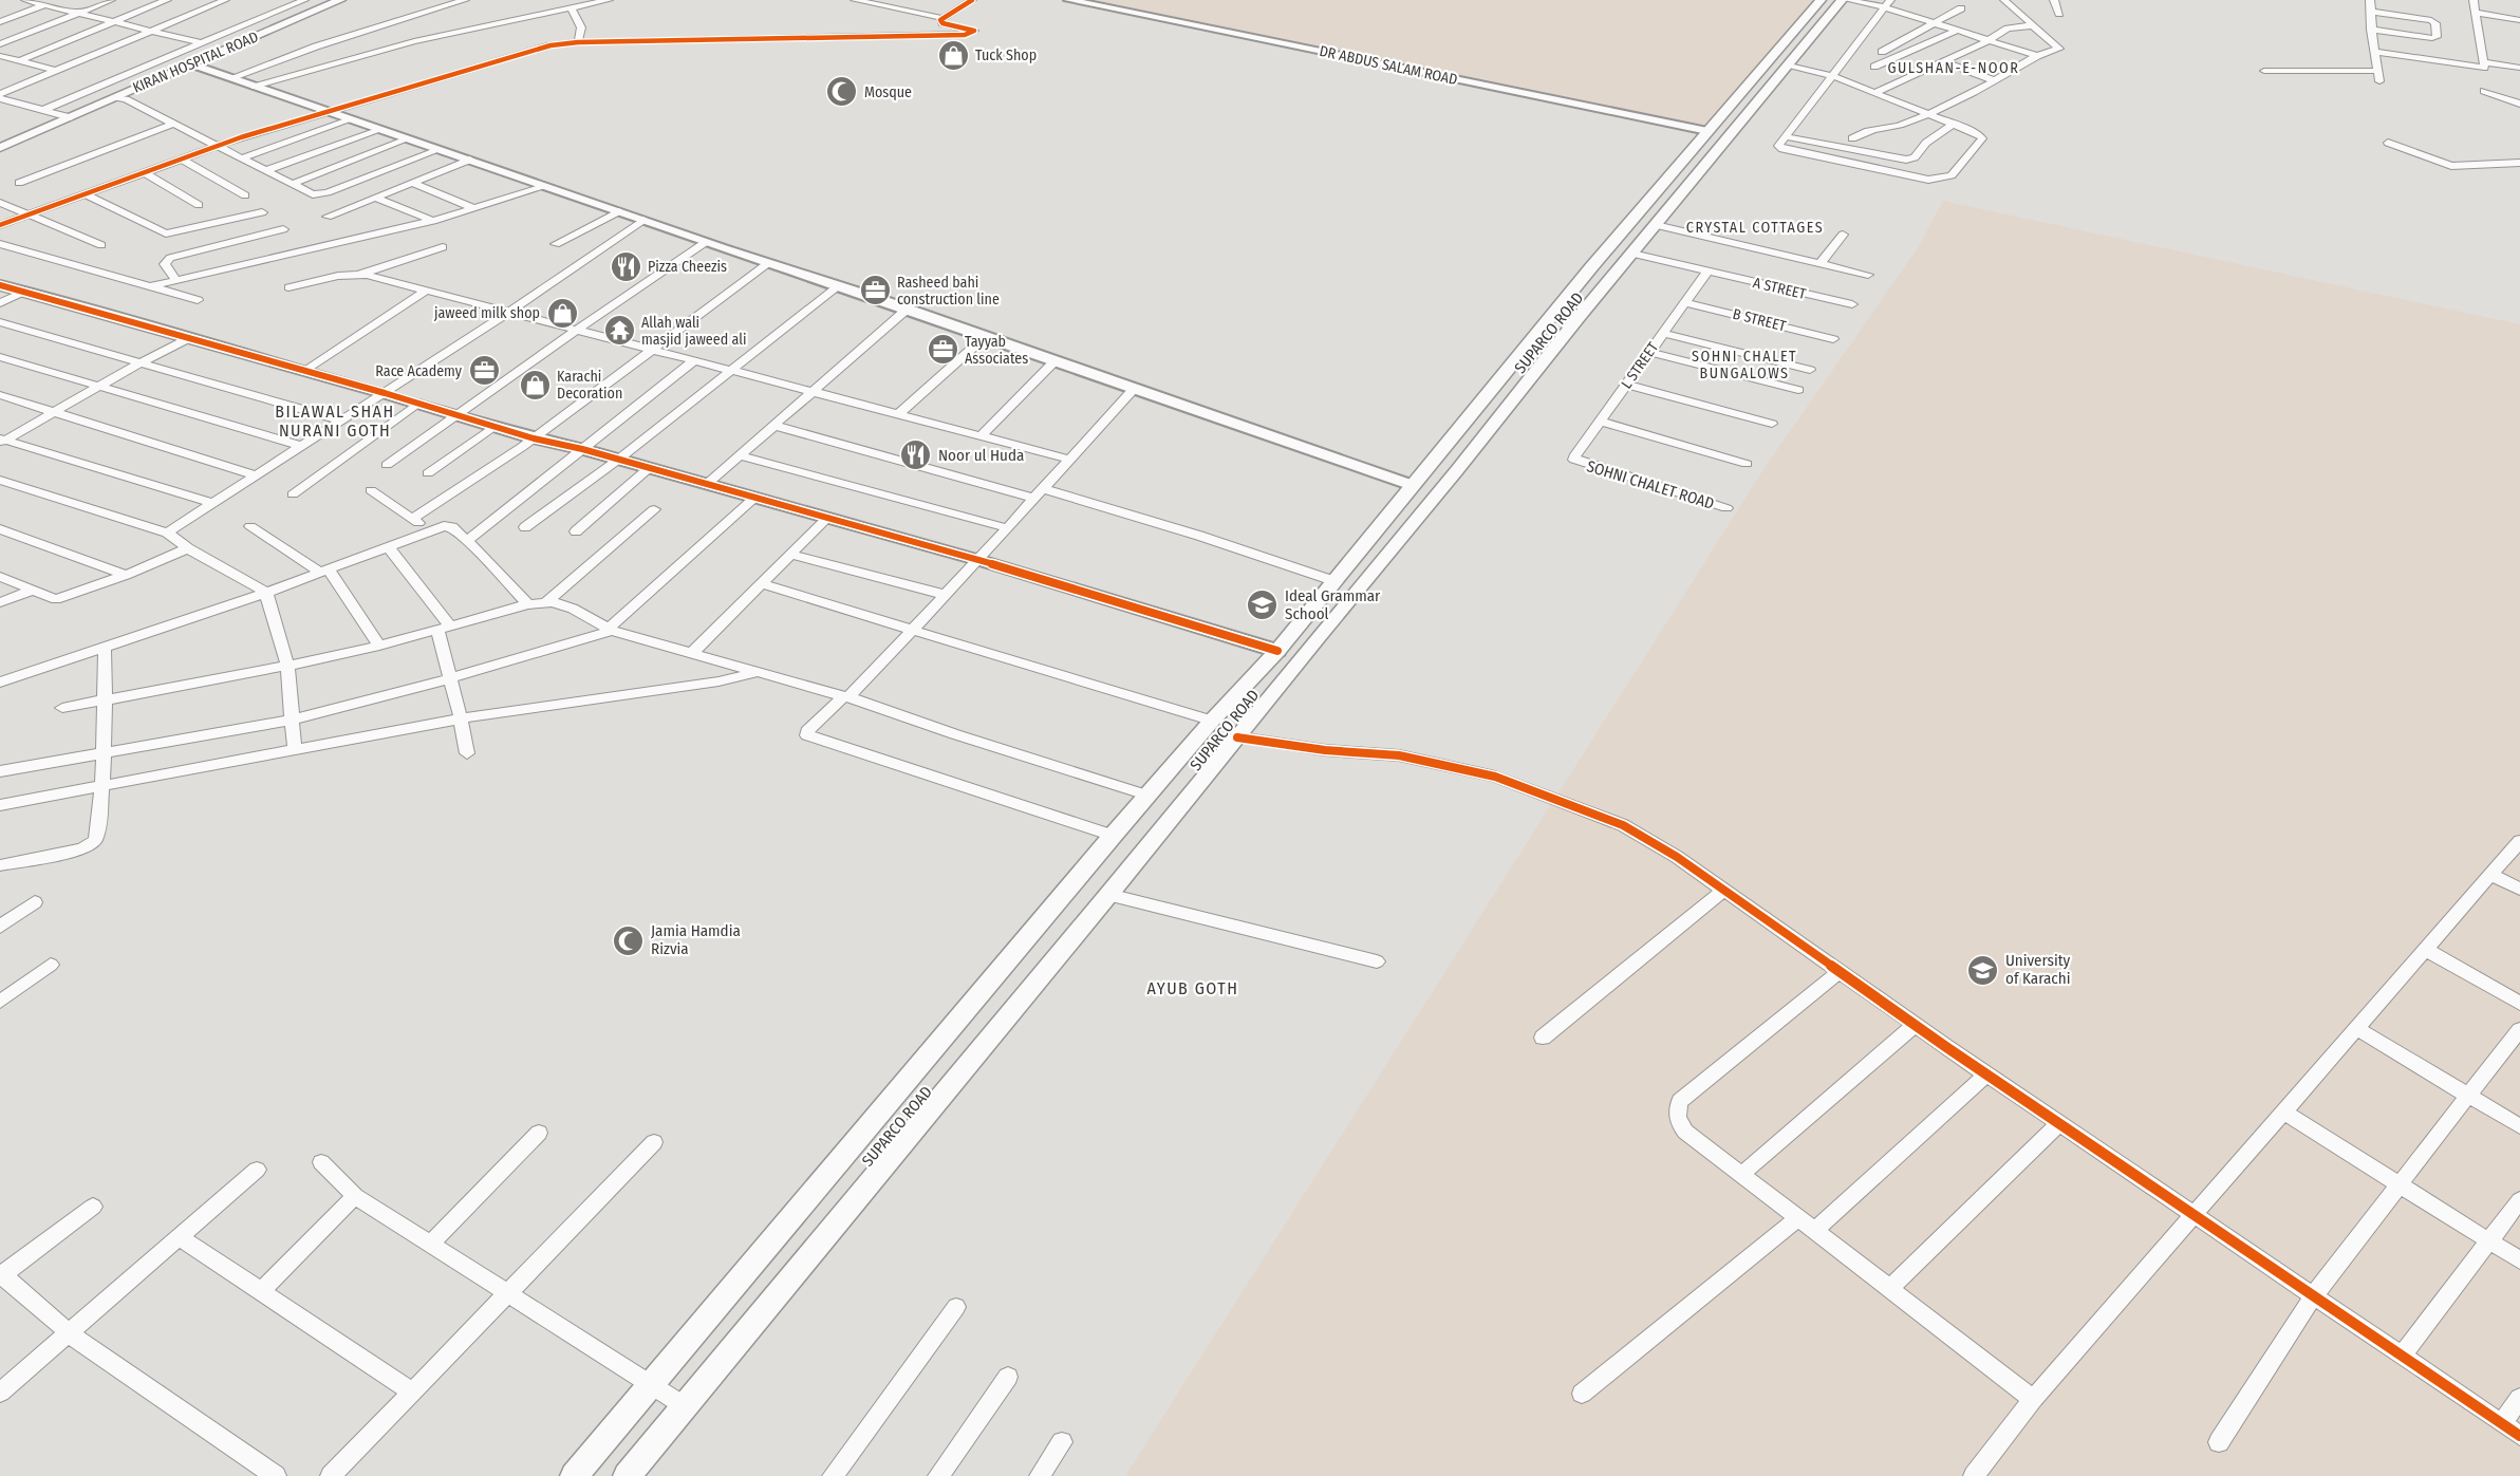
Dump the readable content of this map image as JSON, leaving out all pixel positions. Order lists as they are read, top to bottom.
{
  "streets": {
    "main road": ["KIRAN HOSPITAL ROAD", "SUPARCO ROAD"],
    "street": [
      "DR ABDUS SALAM ROAD",
      "A STREET",
      "B STREET",
      "L STREET",
      "SOHNI CHALET ROAD"
    ]
  },
  "crossings": [
    ["DR ABDUS SALAM ROAD", "SUPARCO ROAD"],
    ["A STREET", "L STREET"],
    ["B STREET", "L STREET"],
    ["L STREET", "SOHNI CHALET ROAD"]
  ],
  "districts": [
    "GULSHAN-E-NOOR",
    "CRYSTAL COTTAGES",
    "SOHNI CHALET BUNGALOWS",
    "BILAWAL SHAH NURANI GOTH",
    "AYUB GOTH"
  ],
  "places": {
    "shop": ["Tuck Shop", "jaweed milk shop", "Karachi Decoration"],
    "mosque": ["Mosque", "Jamia Hamdia Rizvia"],
    "restaurant": ["Pizza Cheezis", "Noor ul Huda"],
    "office": ["Rasheed bahi construction line", "Tayyab Associates", "Race Academy"],
    "temple": ["Allah wali masjid jaweed ali"],
    "school or university": ["Ideal Grammar School", "University of Karachi"]
  }
}
